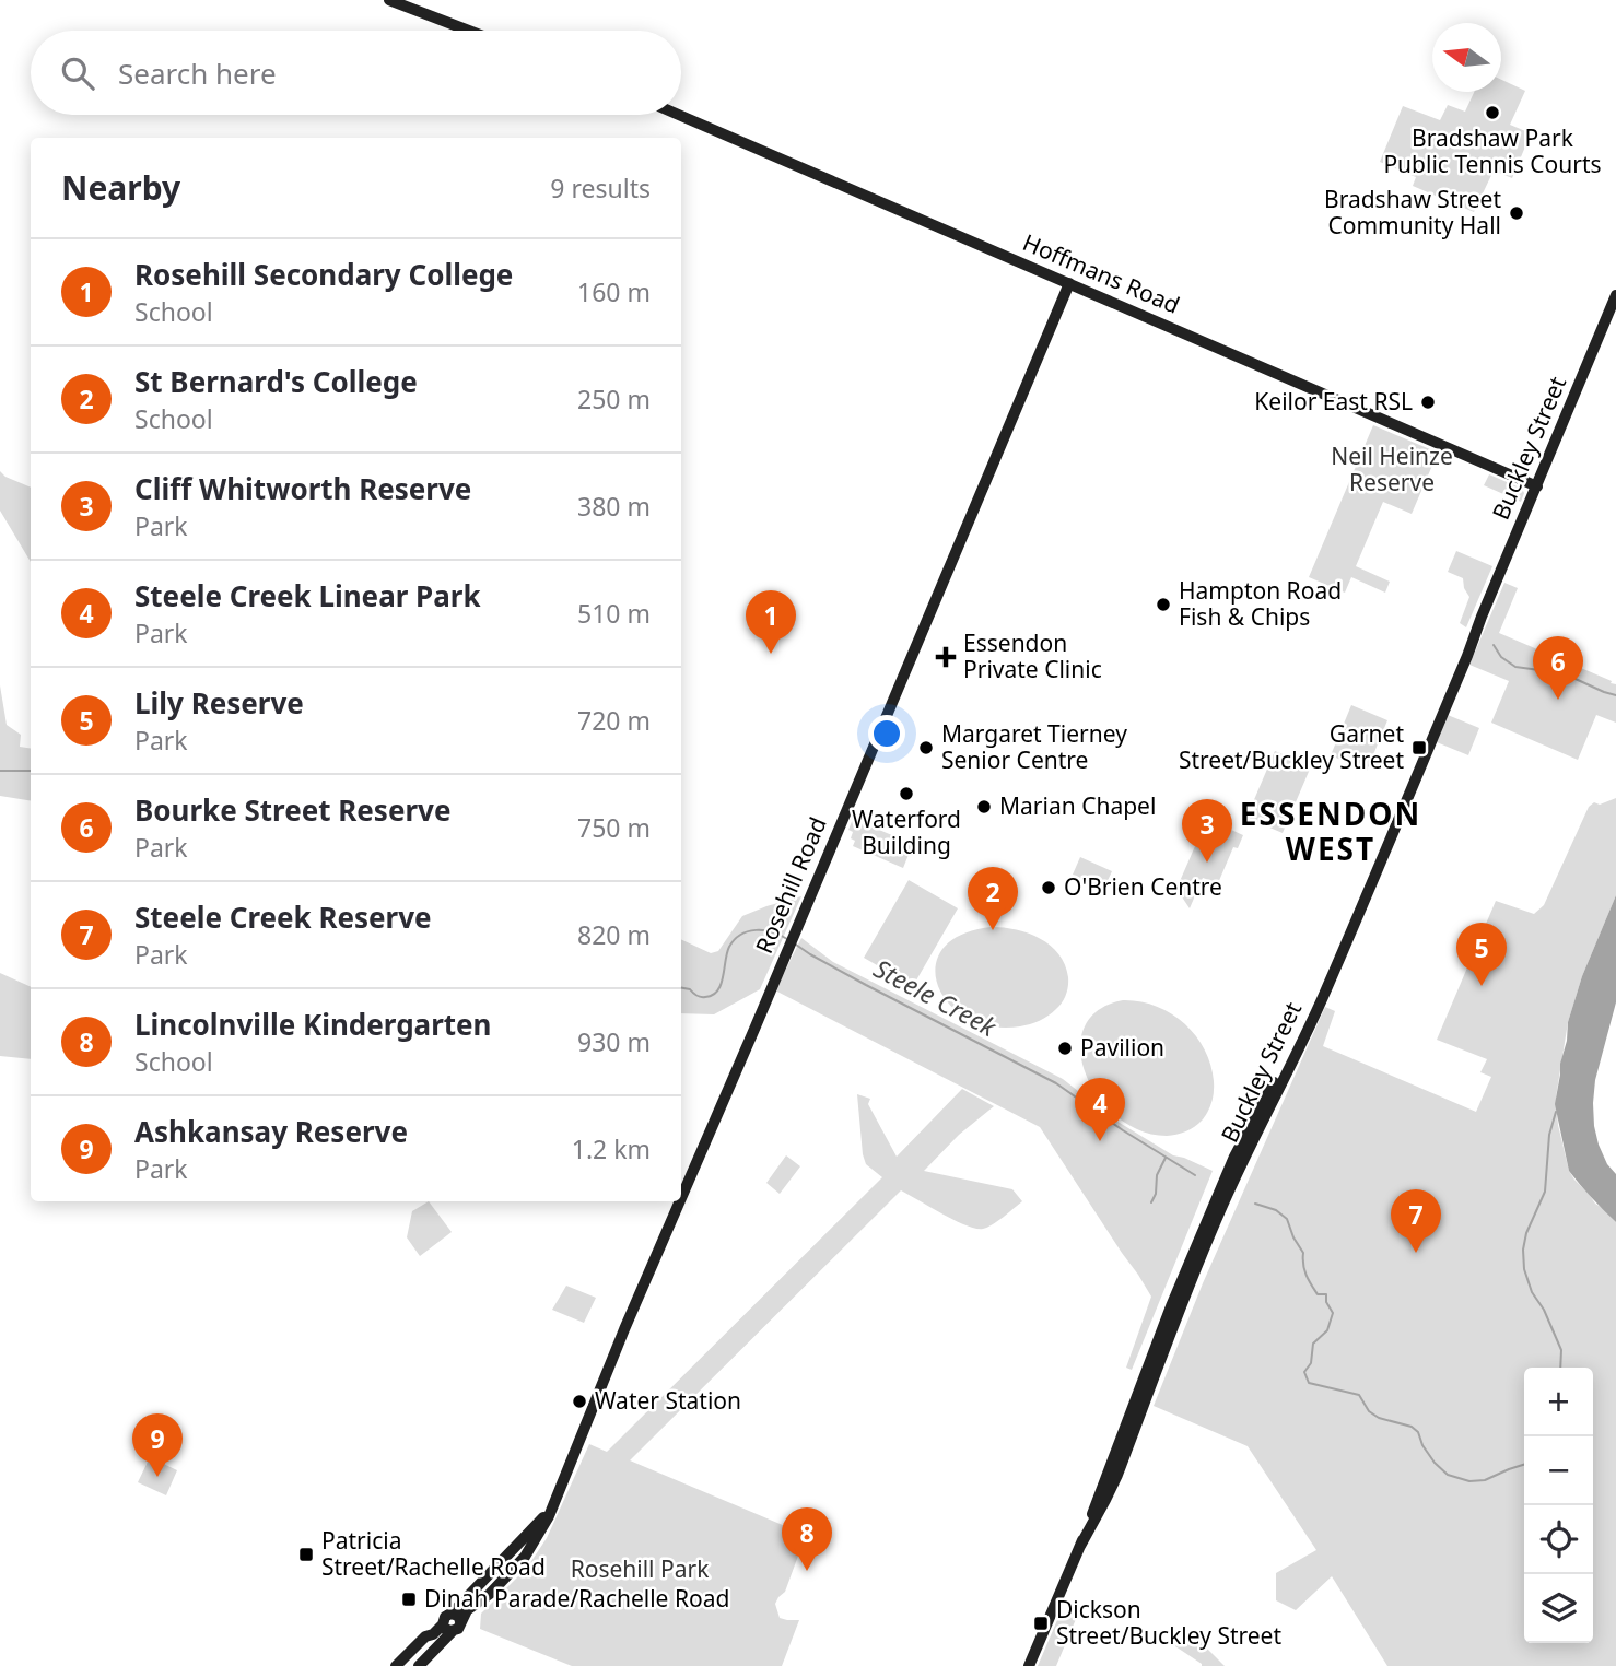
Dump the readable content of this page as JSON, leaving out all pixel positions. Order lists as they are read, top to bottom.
{
  "streets": {
    "main road": ["Hoffmans Road", "Buckley Street", "Rosehill Road"]
  },
  "crossings": [
    ["Hoffmans Road", "Buckley Street"],
    ["Hoffmans Road", "Rosehill Road"]
  ],
  "districts": ["ESSENDON WEST"],
  "water": ["Steele Creek"],
  "parks": ["Neil Heinze Reserve", "Rosehill Park"],
  "places": {
    "other": [
      "Bradshaw Park Public Tennis Courts",
      "Bradshaw Street Community Hall",
      "Keilor East RSL",
      "Hampton Road Fish & Chips",
      "Margaret Tierney Senior Centre",
      "Waterford Building",
      "Marian Chapel",
      "O'Brien Centre",
      "Pavilion",
      "Water Station"
    ],
    "health": ["Essendon Private Clinic"],
    "transit": [
      "Garnet Street/Buckley Street",
      "Patricia Street/Rachelle Road",
      "Dinah Parade/Rachelle Road",
      "Dickson Street/Buckley Street"
    ]
  },
  "north": "left",
  "page": {
    "search": "Search here",
    "heading": ["Nearby", "9 results"],
    "list": [
      {
        "mark": "1",
        "name": "Rosehill Secondary College",
        "note": "School",
        "value": "160 m"
      },
      {
        "mark": "2",
        "name": "St Bernard's College",
        "note": "School",
        "value": "250 m"
      },
      {
        "mark": "3",
        "name": "Cliff Whitworth Reserve",
        "note": "Park",
        "value": "380 m"
      },
      {
        "mark": "4",
        "name": "Steele Creek Linear Park",
        "note": "Park",
        "value": "510 m"
      },
      {
        "mark": "5",
        "name": "Lily Reserve",
        "note": "Park",
        "value": "720 m"
      },
      {
        "mark": "6",
        "name": "Bourke Street Reserve",
        "note": "Park",
        "value": "750 m"
      },
      {
        "mark": "7",
        "name": "Steele Creek Reserve",
        "note": "Park",
        "value": "820 m"
      },
      {
        "mark": "8",
        "name": "Lincolnville Kindergarten",
        "note": "School",
        "value": "930 m"
      },
      {
        "mark": "9",
        "name": "Ashkansay Reserve",
        "note": "Park",
        "value": "1.2 km"
      }
    ],
    "pins": [
      "1",
      "6",
      "3",
      "2",
      "5",
      "4",
      "7",
      "9",
      "8"
    ],
    "map_buttons": ["+", "−"]
  }
}
